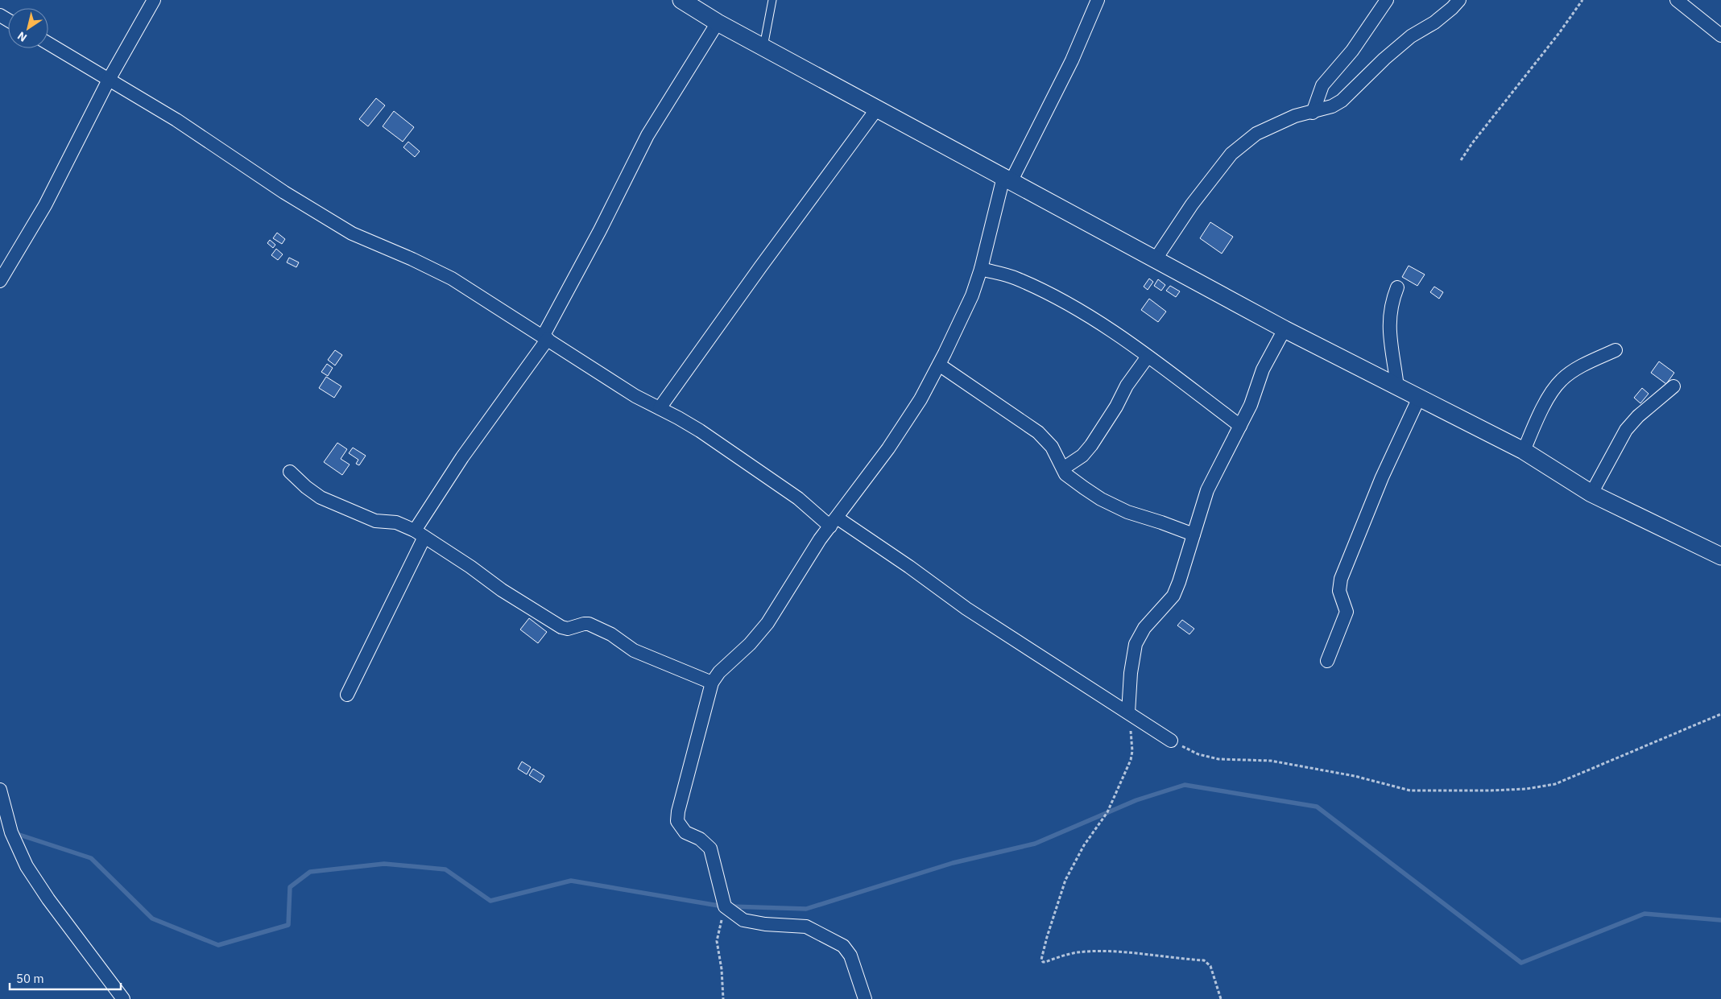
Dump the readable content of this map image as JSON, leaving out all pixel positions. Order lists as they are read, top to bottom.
{
  "scale_bar": "50 m",
  "north": "bottom left"
}
